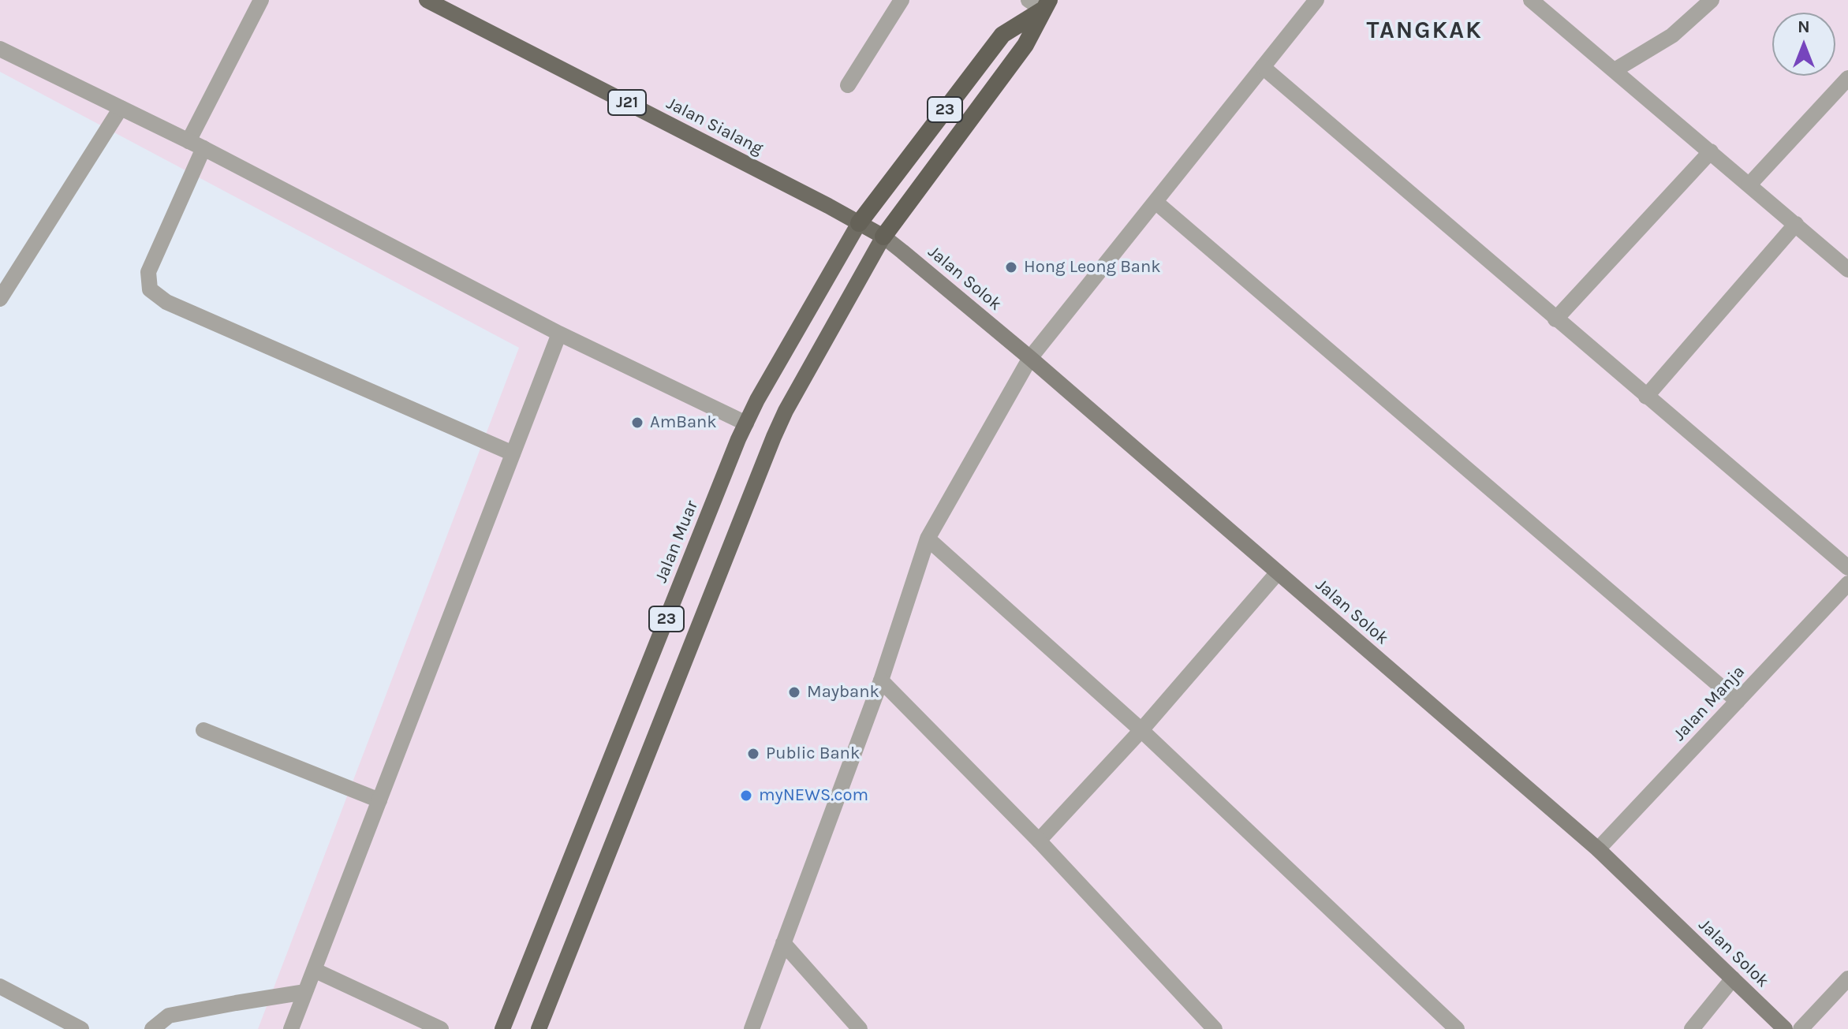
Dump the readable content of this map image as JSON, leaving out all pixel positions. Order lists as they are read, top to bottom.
{
  "streets": {
    "highway": ["23"],
    "main road": [
      "J21",
      "Jalan Sialang",
      "Jalan Solok",
      "Jalan Muar"
    ],
    "street": ["Jalan Manja"]
  },
  "crossings": [
    ["23", "Jalan Sialang"],
    ["23", "Jalan Solok"],
    ["23", "Jalan Muar"],
    ["Jalan Sialang", "Jalan Solok"],
    ["Jalan Sialang", "Jalan Muar"],
    ["Jalan Solok", "Jalan Manja"]
  ],
  "districts": ["TANGKAK"],
  "places": [
    "Hong Leong Bank",
    "AmBank",
    "Maybank",
    "Public Bank",
    "myNEWS.com"
  ],
  "north": "top"
}
